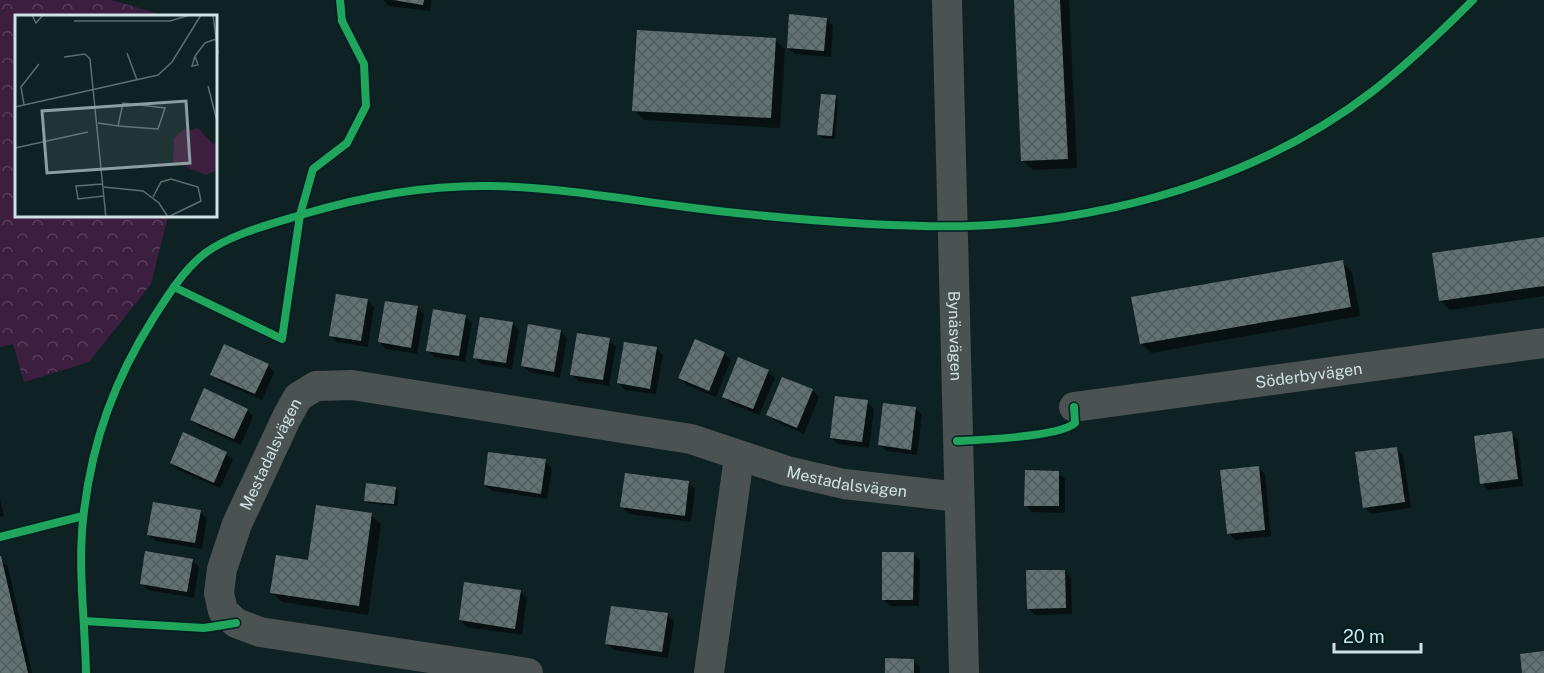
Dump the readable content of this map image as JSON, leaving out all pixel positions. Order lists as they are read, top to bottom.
{
  "streets": {
    "street": ["Bynäsvägen", "Söderbyvägen", "Mestadalsvägen"]
  },
  "crossings": [
    ["Bynäsvägen", "Mestadalsvägen"]
  ],
  "scale_bar": "20 m"
}
